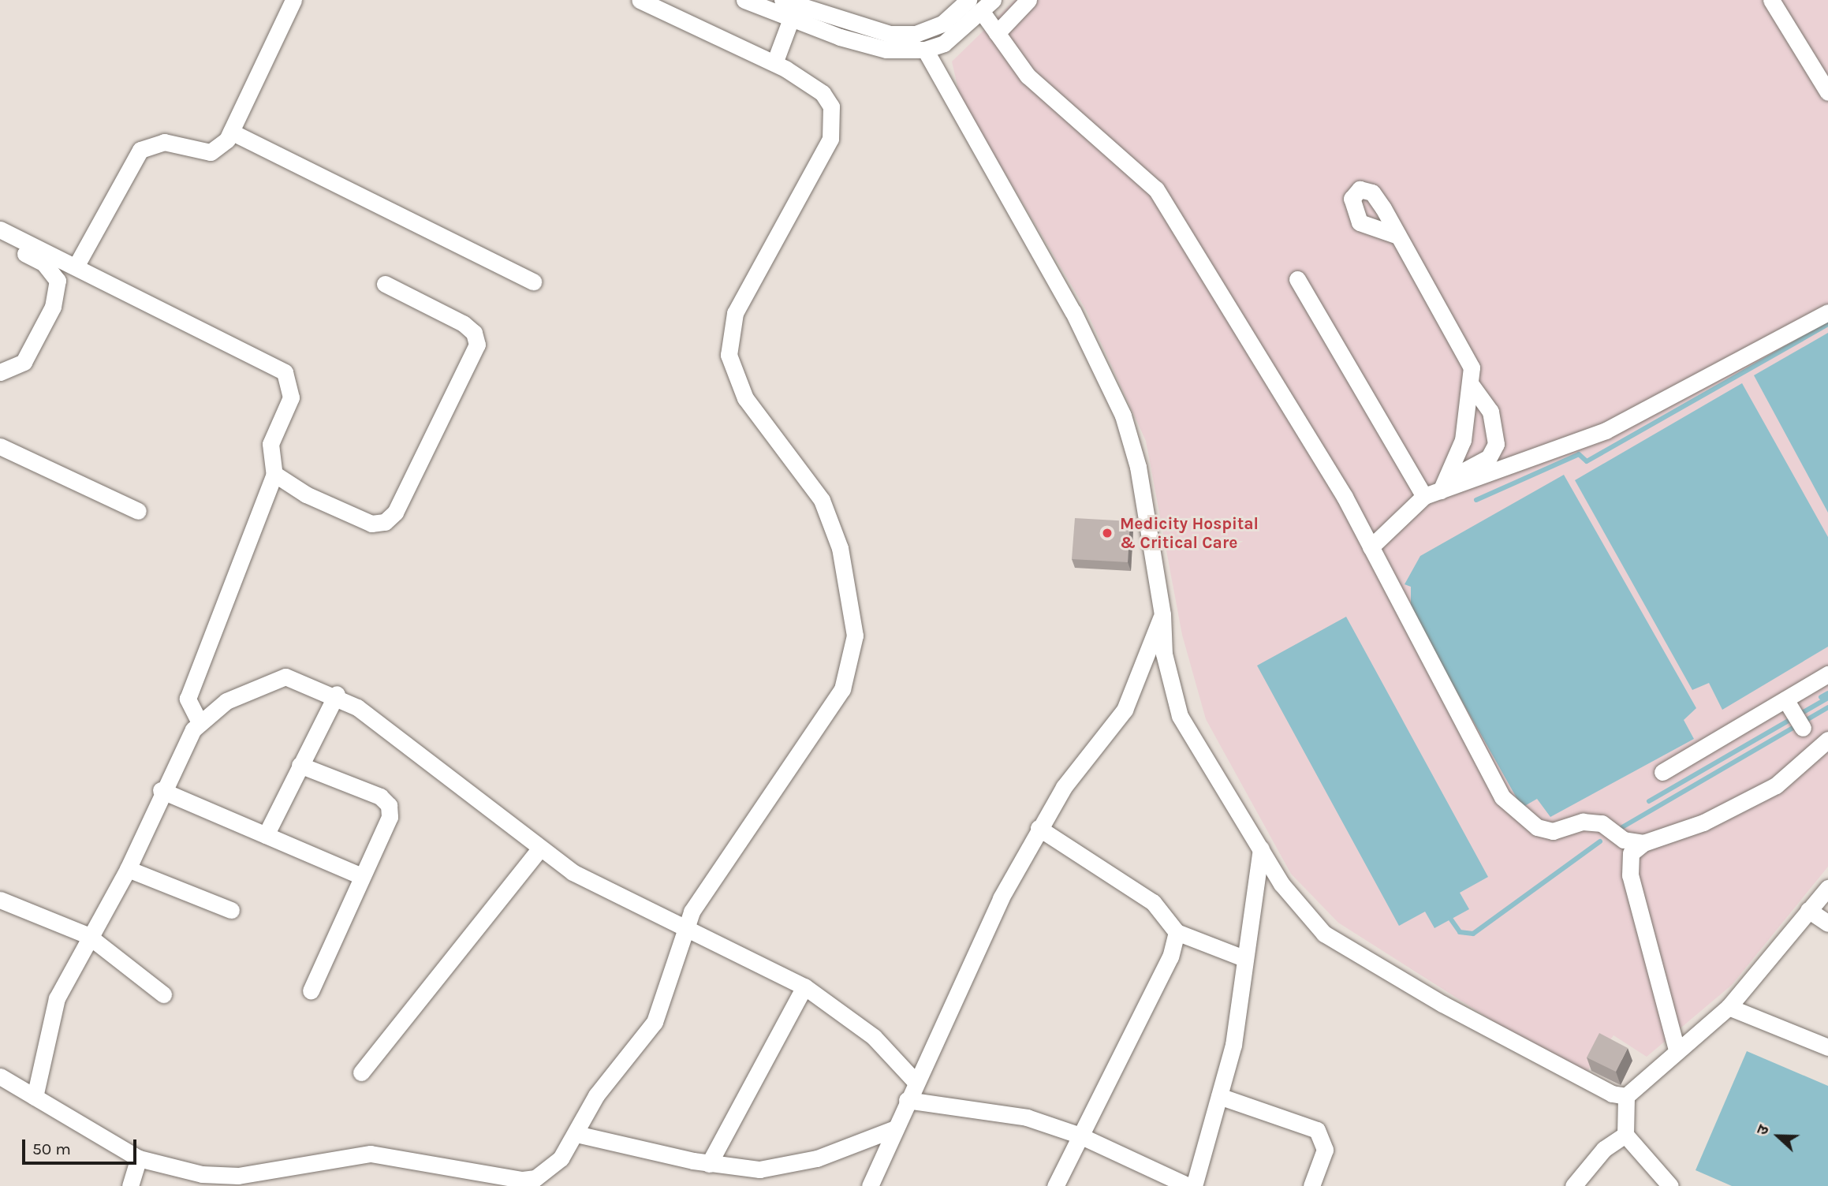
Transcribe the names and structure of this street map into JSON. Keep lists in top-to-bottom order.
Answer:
{
  "places": ["Medicity Hospital & Critical Care"],
  "scale_bar": "50 m",
  "north": "left"
}
